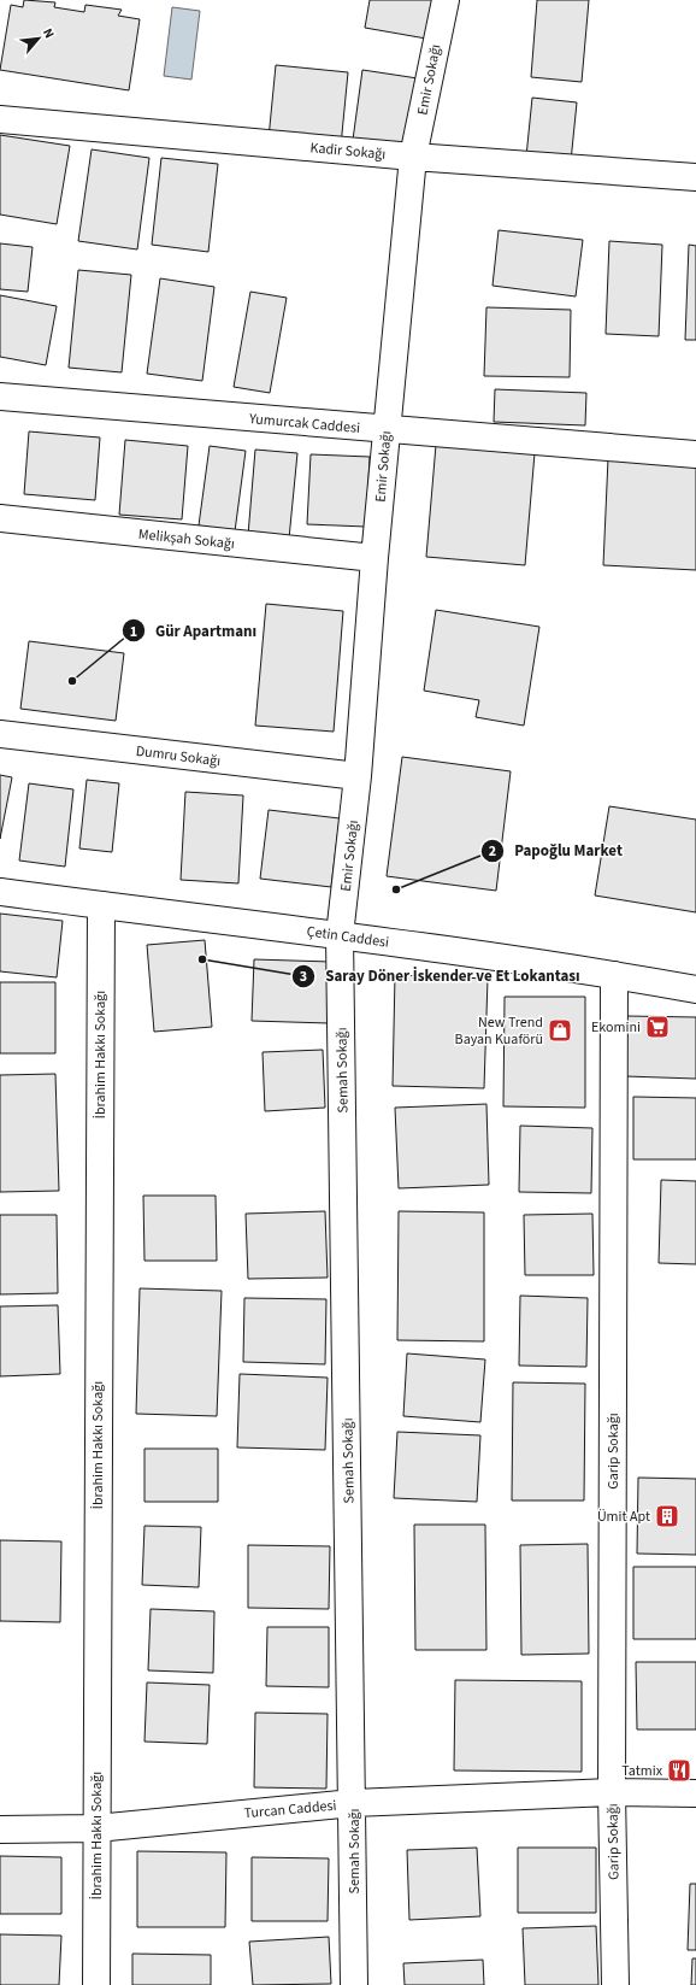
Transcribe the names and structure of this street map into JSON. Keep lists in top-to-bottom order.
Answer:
{
  "streets": {
    "street": [
      "Emir Sokağı",
      "Kadir Sokağı",
      "Yumurcak Caddesi",
      "Melikşah Sokağı",
      "Dumru Sokağı",
      "Çetin Caddesi",
      "İbrahim Hakkı Sokağı",
      "Semah Sokağı",
      "Garip Sokağı",
      "Turcan Caddesi"
    ]
  },
  "crossings": [
    ["Emir Sokağı", "Kadir Sokağı"],
    ["Emir Sokağı", "Yumurcak Caddesi"],
    ["Emir Sokağı", "Melikşah Sokağı"],
    ["Emir Sokağı", "Dumru Sokağı"],
    ["Emir Sokağı", "Çetin Caddesi"],
    ["Emir Sokağı", "Semah Sokağı"],
    ["Çetin Caddesi", "İbrahim Hakkı Sokağı"],
    ["Çetin Caddesi", "Semah Sokağı"],
    ["Çetin Caddesi", "Garip Sokağı"],
    ["İbrahim Hakkı Sokağı", "Turcan Caddesi"],
    ["Semah Sokağı", "Turcan Caddesi"],
    ["Garip Sokağı", "Turcan Caddesi"]
  ],
  "places": {
    "other": ["Gür Apartmanı", "Papoğlu Market", "Saray Döner İskender ve Et Lokantası"],
    "supermarket": ["Ekomini"],
    "shop": ["New Trend Bayan Kuaförü"],
    "building": ["Ümit Apt"],
    "restaurant": ["Tatmix"]
  },
  "north": "top right"
}
